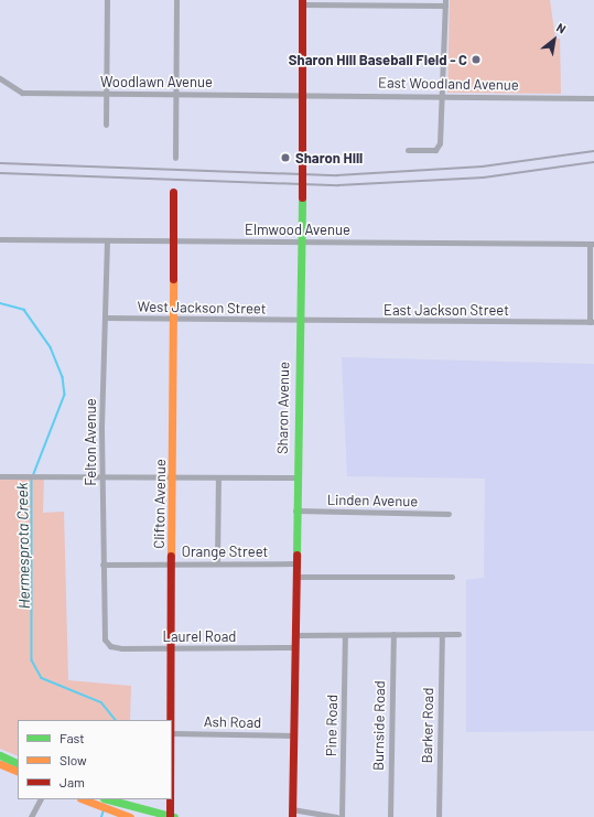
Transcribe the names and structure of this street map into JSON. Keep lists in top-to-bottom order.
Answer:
{
  "streets": {
    "street": [
      "Woodlawn Avenue",
      "East Woodland Avenue",
      "Elmwood Avenue",
      "West Jackson Street",
      "East Jackson Street",
      "Sharon Avenue",
      "Felton Avenue",
      "Linden Avenue",
      "Clifton Avenue",
      "Orange Street",
      "Laurel Road",
      "Ash Road",
      "Pine Road",
      "Burnside Road",
      "Barker Road"
    ]
  },
  "crossings": [
    ["Woodlawn Avenue", "East Woodland Avenue"],
    ["Woodlawn Avenue", "Sharon Avenue"],
    ["East Woodland Avenue", "Sharon Avenue"],
    ["Elmwood Avenue", "Sharon Avenue"],
    ["Elmwood Avenue", "Felton Avenue"],
    ["Elmwood Avenue", "Clifton Avenue"],
    ["West Jackson Street", "East Jackson Street"],
    ["West Jackson Street", "Sharon Avenue"],
    ["West Jackson Street", "Felton Avenue"],
    ["West Jackson Street", "Clifton Avenue"],
    ["East Jackson Street", "Sharon Avenue"],
    ["Sharon Avenue", "Linden Avenue"],
    ["Sharon Avenue", "Orange Street"],
    ["Sharon Avenue", "Laurel Road"],
    ["Sharon Avenue", "Ash Road"],
    ["Felton Avenue", "Orange Street"],
    ["Felton Avenue", "Laurel Road"],
    ["Clifton Avenue", "Orange Street"],
    ["Clifton Avenue", "Laurel Road"],
    ["Clifton Avenue", "Ash Road"]
  ],
  "water": ["Hermesprota Creek"],
  "places": ["Sharon Hill Baseball Field - C", "Sharon Hill"],
  "legend": ["Fast", "Slow", "Jam"],
  "north": "top right"
}
